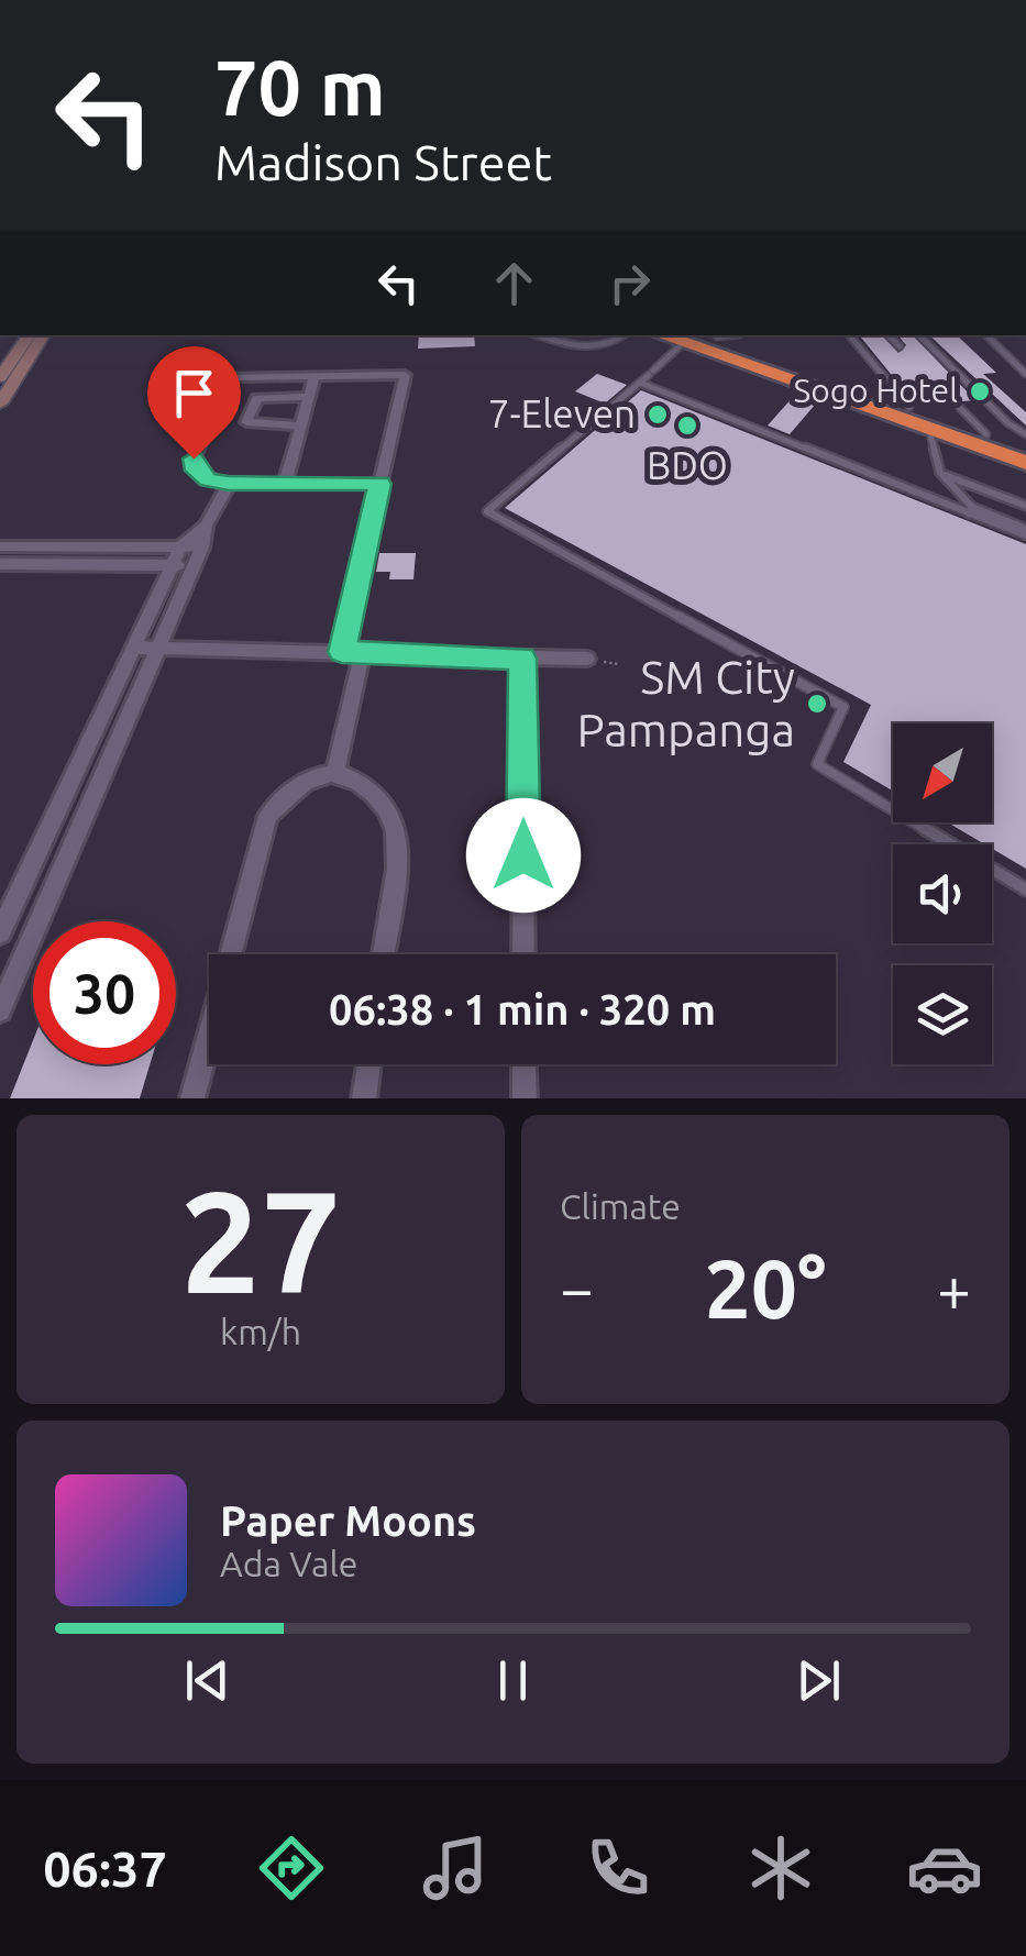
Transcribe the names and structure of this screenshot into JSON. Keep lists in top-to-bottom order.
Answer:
{
  "places": [
    "Sogo Hotel",
    "7-Eleven",
    "BDO",
    "SM City Pampanga"
  ],
  "north": "bottom left",
  "page": {
    "turn": ["70 m", "Madison Street"],
    "limit": "30",
    "trip": "06:38 · 1 min · 320 m",
    "tile": [
      ["27", "km/h"],
      "Climate"
    ],
    "heat": ["−", "20°", "+"],
    "song": ["Paper Moons", "Ada Vale"],
    "tabs": "06:37"
  }
}
